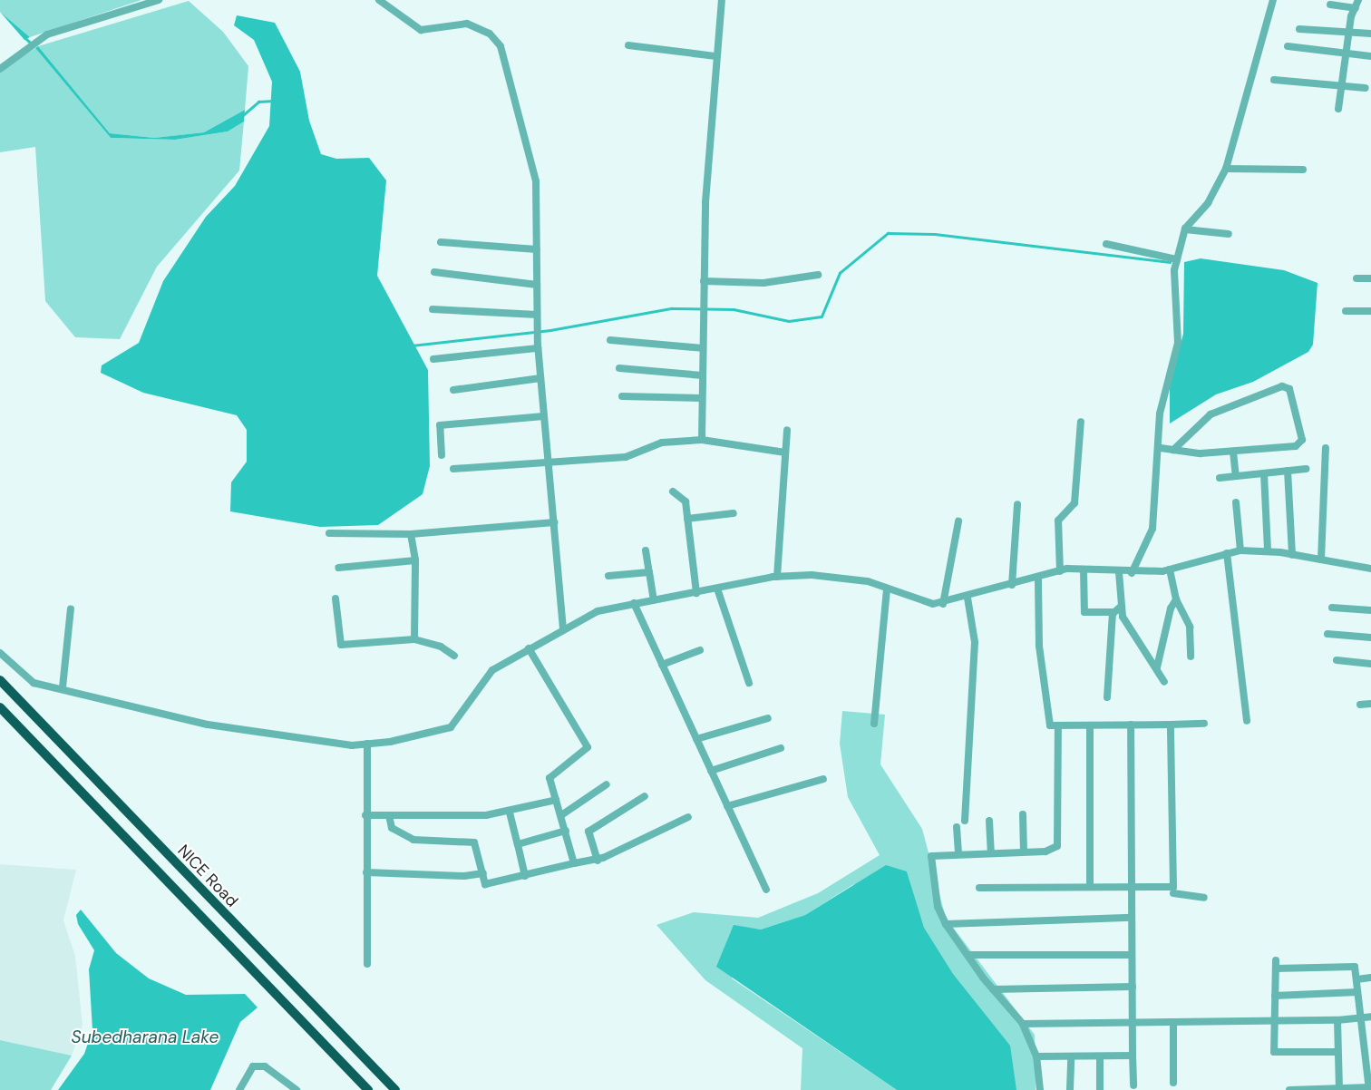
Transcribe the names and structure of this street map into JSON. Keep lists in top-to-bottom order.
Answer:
{
  "streets": {
    "highway": ["NICE Road"]
  },
  "water": ["Subedharana Lake"]
}
